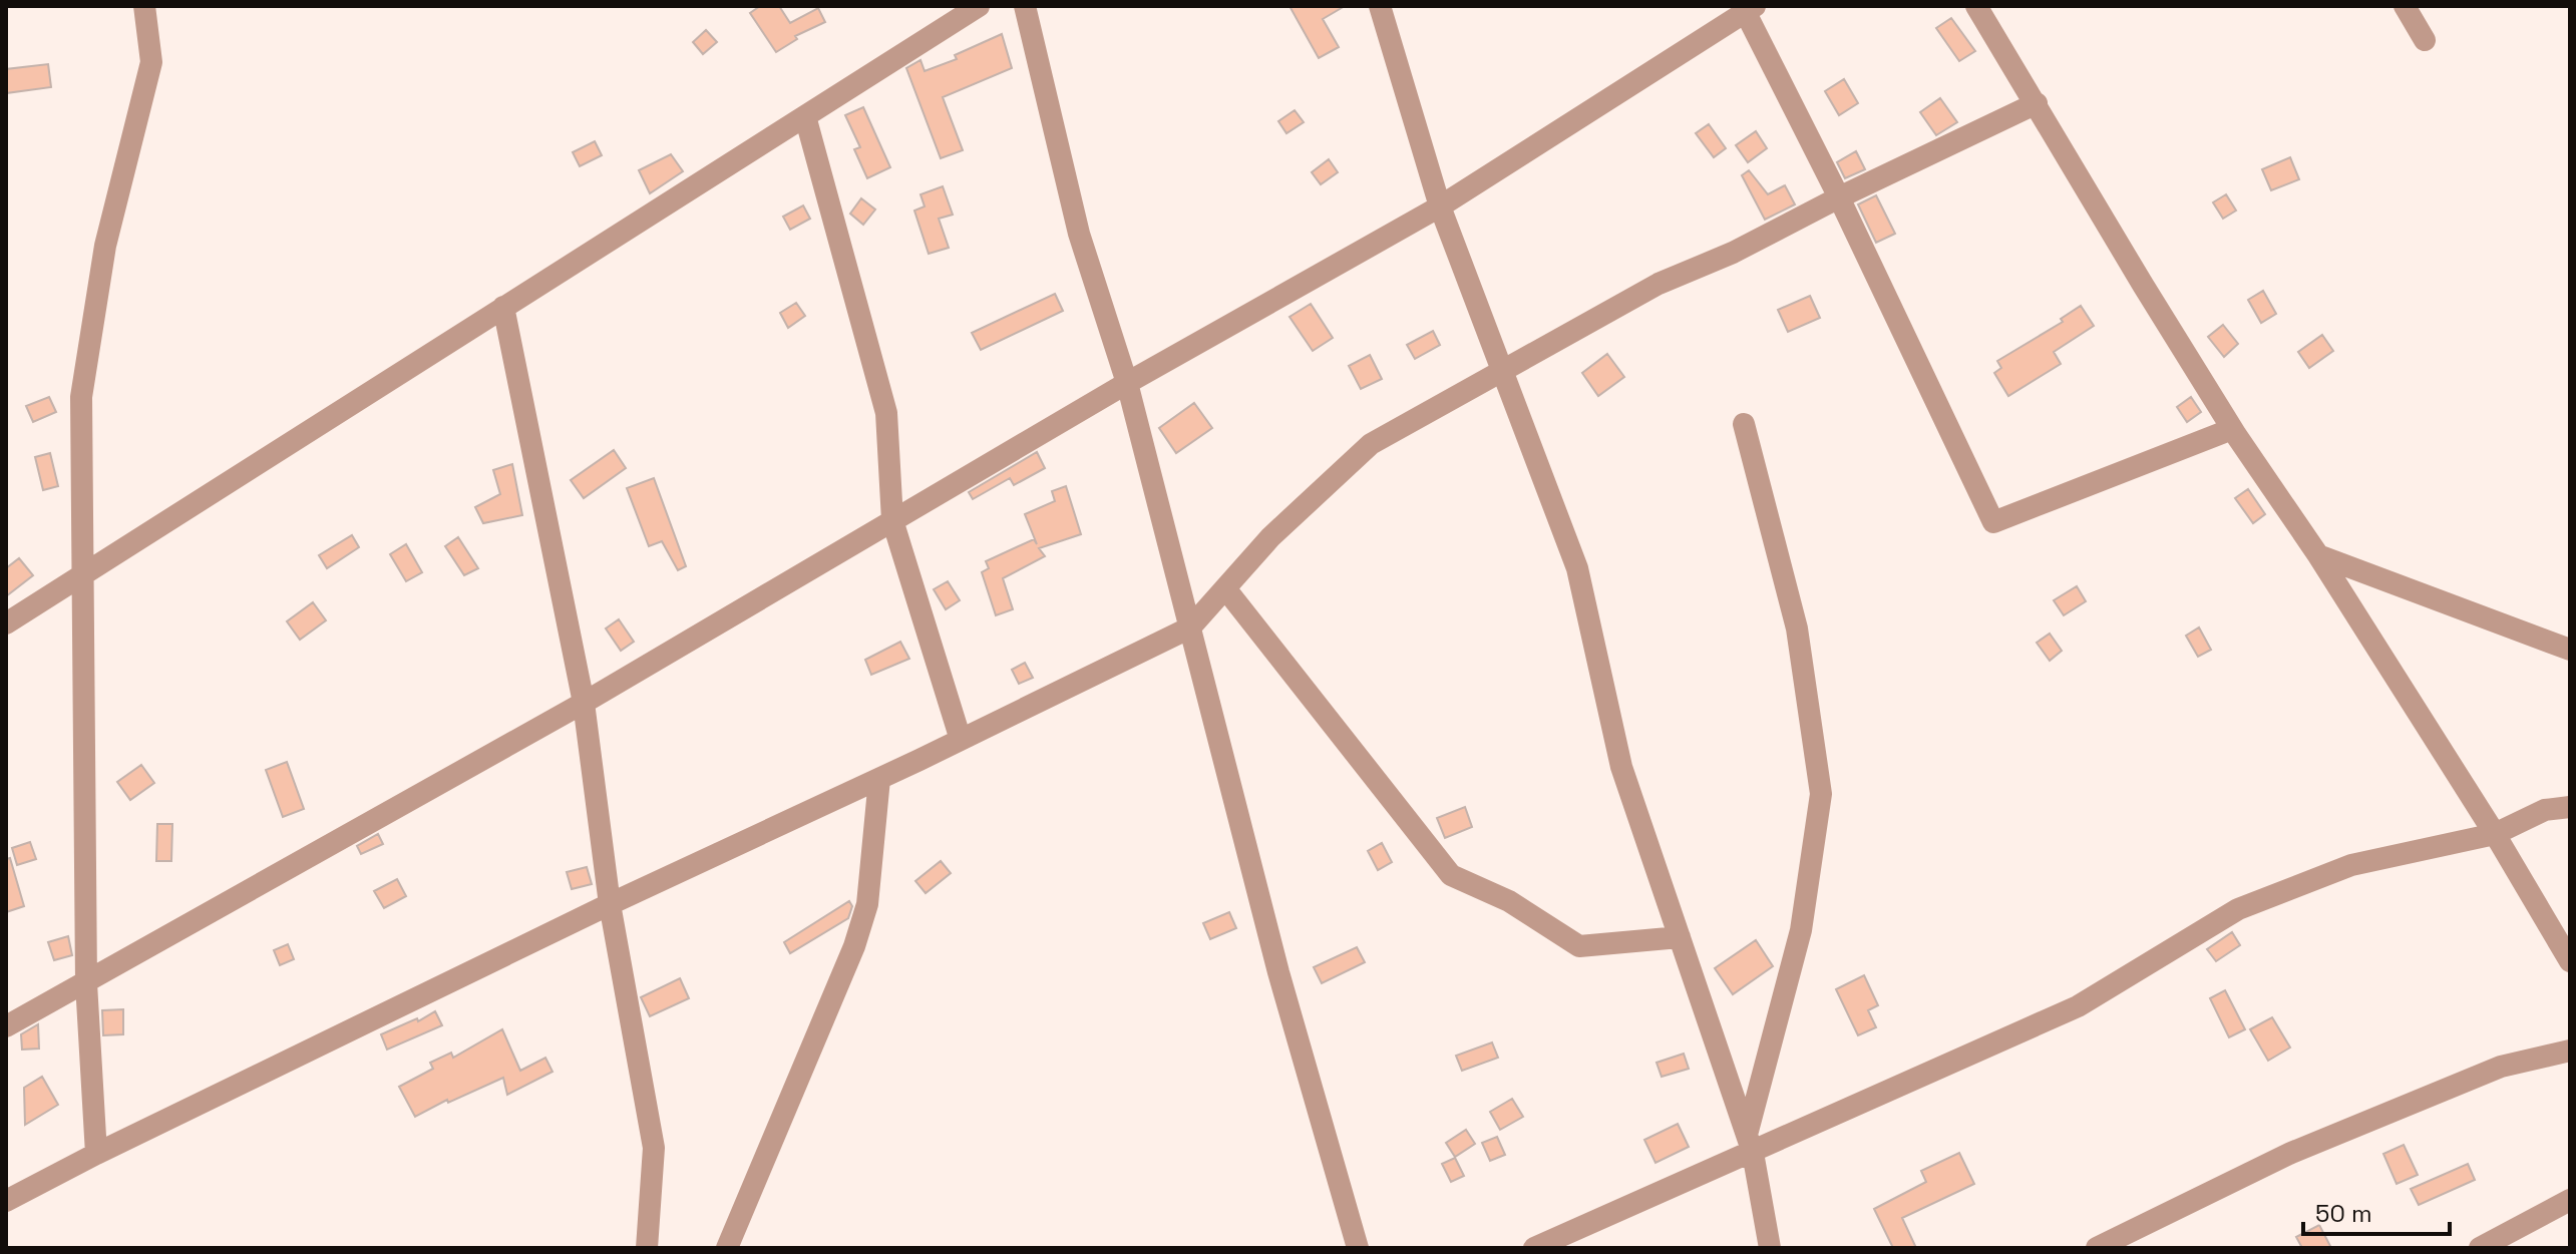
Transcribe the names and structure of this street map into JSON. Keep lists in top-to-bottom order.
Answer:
{
  "scale_bar": "50 m"
}
